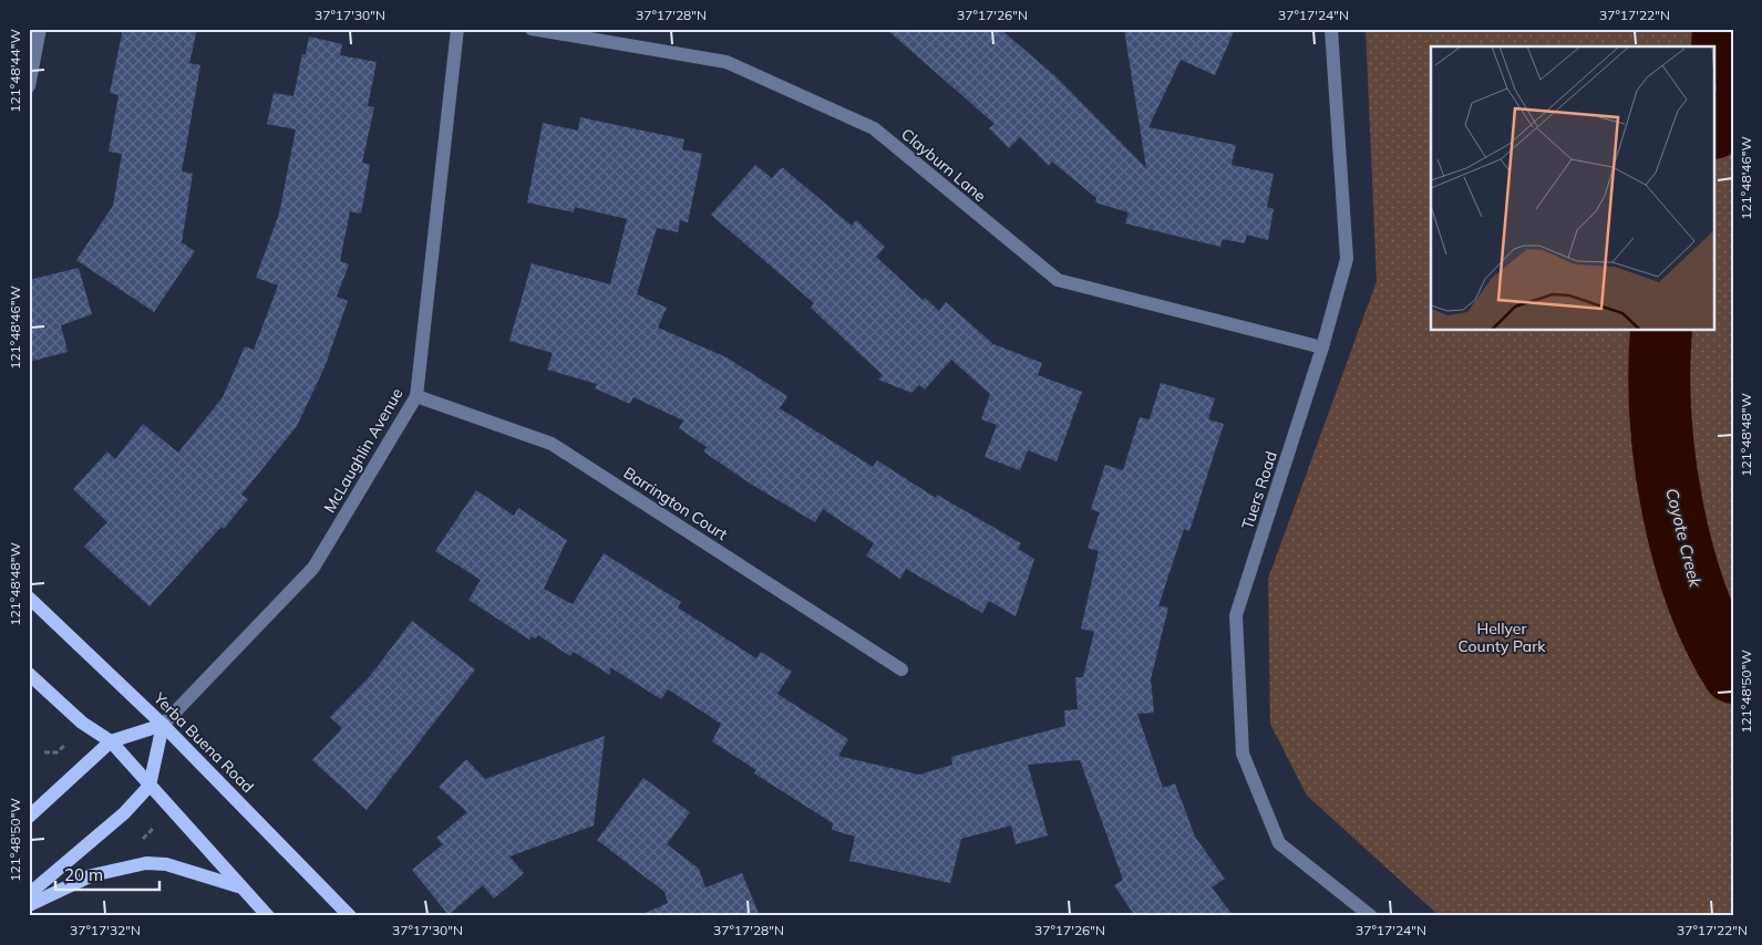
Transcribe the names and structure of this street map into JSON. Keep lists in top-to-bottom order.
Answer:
{
  "streets": {
    "main road": ["McLaughlin Avenue", "Yerba Buena Road"],
    "street": ["Clayburn Lane", "Tuers Road", "Barrington Court"]
  },
  "crossings": [
    ["Clayburn Lane", "Tuers Road"],
    ["McLaughlin Avenue", "Barrington Court"],
    ["McLaughlin Avenue", "Yerba Buena Road"]
  ],
  "water": ["Coyote Creek"],
  "parks": ["Hellyer County Park"],
  "scale_bar": "20 m",
  "coordinates": [
    "37°17'30\"N",
    "37°17'28\"N",
    "37°17'26\"N",
    "37°17'24\"N",
    "37°17'22\"N",
    "121°48'44\"W",
    "121°48'46\"W",
    "121°48'48\"W",
    "121°48'50\"W",
    "37°17'32\"N"
  ]
}
